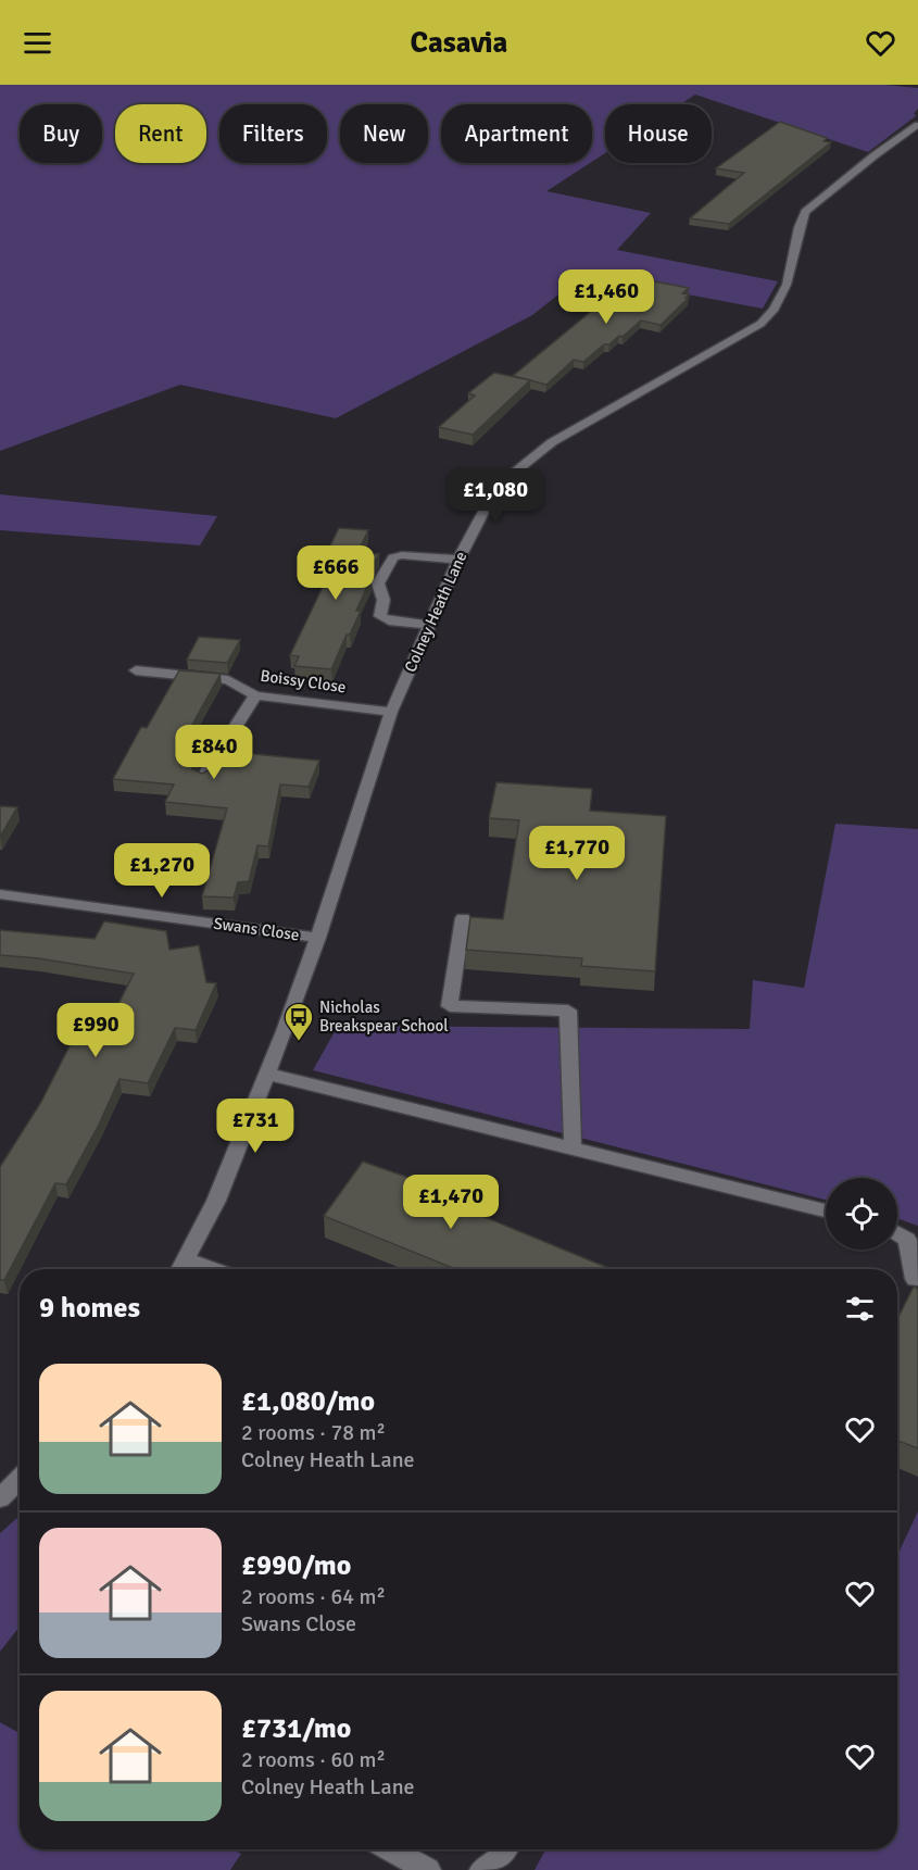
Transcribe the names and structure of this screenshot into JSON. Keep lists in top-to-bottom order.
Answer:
{
  "streets": {
    "street": ["Colney Heath Lane", "Boissy Close", "Swans Close"]
  },
  "crossings": [
    ["Colney Heath Lane", "Boissy Close"],
    ["Colney Heath Lane", "Swans Close"]
  ],
  "places": {
    "bus stop": ["Nicholas Breakspear School"]
  },
  "page": {
    "header": "Casavia",
    "chip": [
      "Buy",
      "Rent",
      "Filters",
      "New",
      "Apartment",
      "House"
    ],
    "price": [
      "£1,460",
      "£1,080",
      "£666",
      "£840",
      "£1,770",
      "£1,270",
      "£990",
      "£731",
      "£1,470"
    ],
    "heading": "9 homes",
    "list": [
      {
        "name": "£1,080/mo",
        "note": "2 rooms · 78 m² · Colney Heath Lane"
      },
      {
        "name": "£990/mo",
        "note": "2 rooms · 64 m² · Swans Close"
      },
      {
        "name": "£731/mo",
        "note": "2 rooms · 60 m² · Colney Heath Lane"
      }
    ]
  }
}
